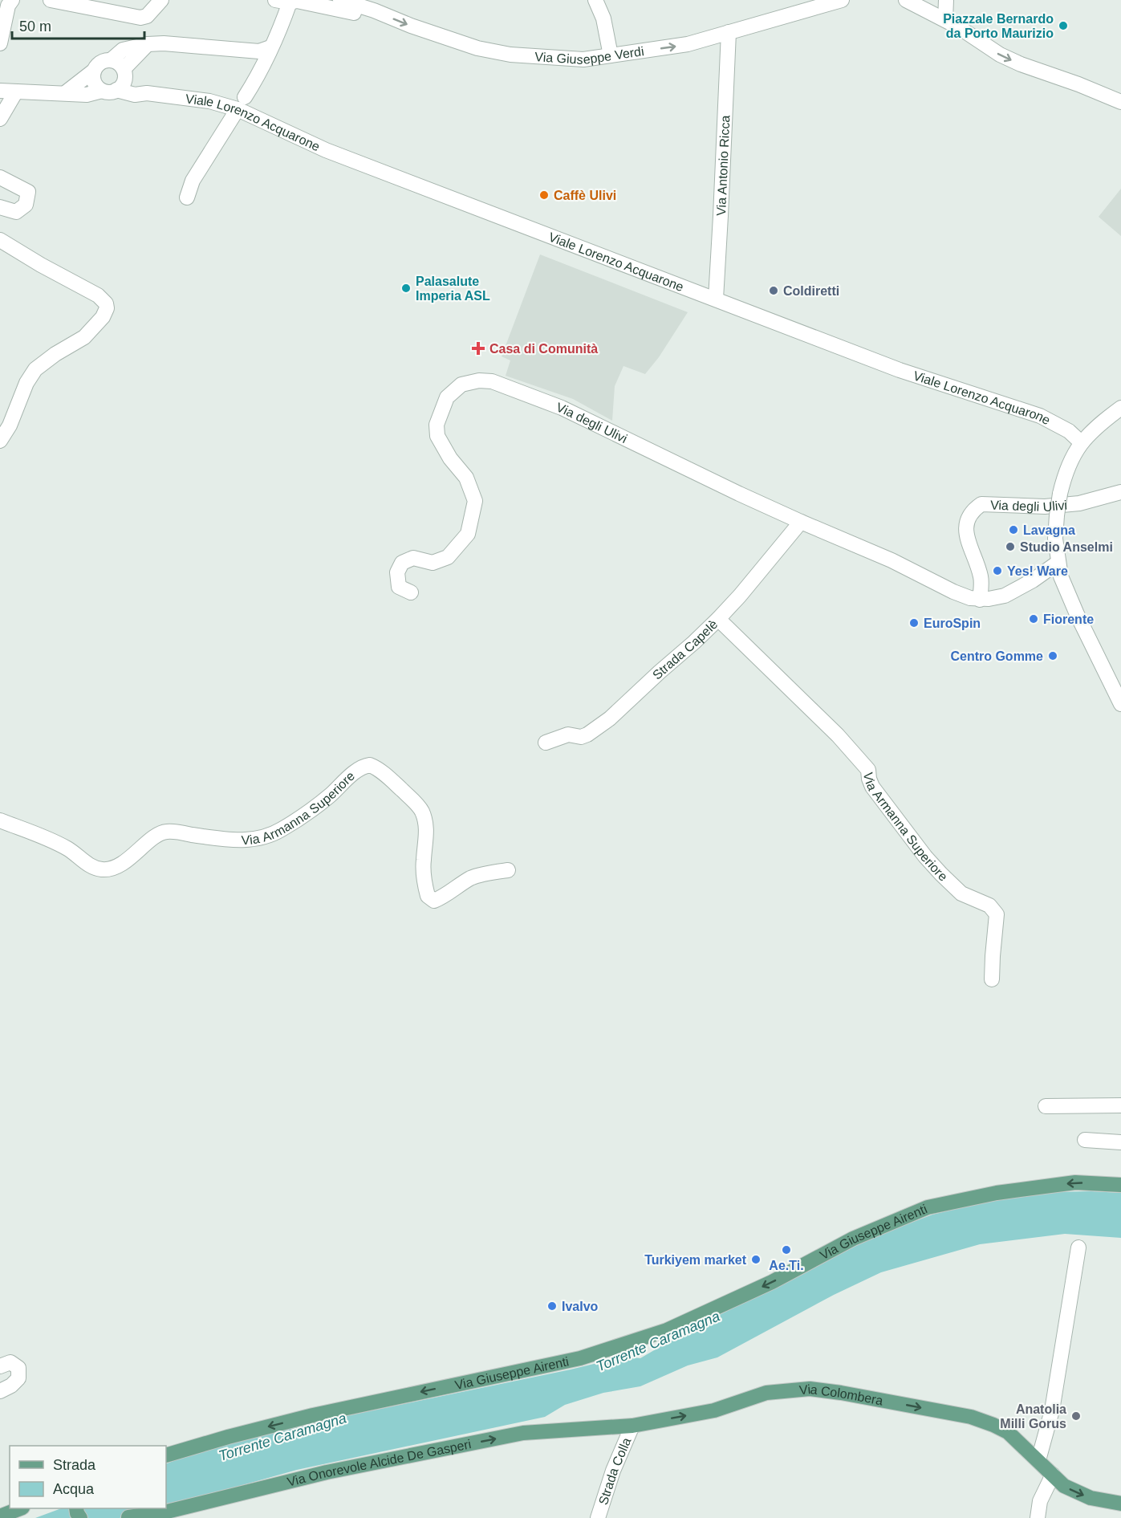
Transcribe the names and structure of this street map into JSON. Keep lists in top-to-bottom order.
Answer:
{
  "streets": {
    "main road": ["Via Giuseppe Airenti", "Via Colombera", "Via Onorevole Alcide De Gasperi"],
    "street": [
      "Via Giuseppe Verdi",
      "Viale Lorenzo Acquarone",
      "Via Antonio Ricca",
      "Via degli Ulivi",
      "Strada Capelè",
      "Via Armanna Superiore",
      "Strada Colla"
    ]
  },
  "crossings": [
    ["Via Giuseppe Verdi", "Via Antonio Ricca"],
    ["Viale Lorenzo Acquarone", "Via Antonio Ricca"],
    ["Via degli Ulivi", "Strada Capelè"],
    ["Strada Capelè", "Via Armanna Superiore"],
    ["Via Colombera", "Via Onorevole Alcide De Gasperi"],
    ["Via Colombera", "Strada Colla"],
    ["Via Onorevole Alcide De Gasperi", "Strada Colla"]
  ],
  "one_way": [
    "Via Giuseppe Verdi",
    "Via Giuseppe Airenti",
    "Via Colombera",
    "Via Onorevole Alcide De Gasperi"
  ],
  "water": ["Torrente Caramagna"],
  "places": {
    "other": [
      "Piazzale Bernardo da Porto Maurizio",
      "Caffè Ulivi",
      "Palasalute Imperia ASL",
      "Coldiretti",
      "Lavagna",
      "Studio Anselmi",
      "Yes! Ware",
      "Fiorente",
      "EuroSpin",
      "Centro Gomme",
      "Ae.Ti.",
      "Turkiyem market",
      "IvaIvo",
      "Anatolia Milli Gorus"
    ],
    "health": ["Casa di Comunità"]
  },
  "legend": ["Strada", "Acqua"],
  "scale_bar": "50 m"
}
